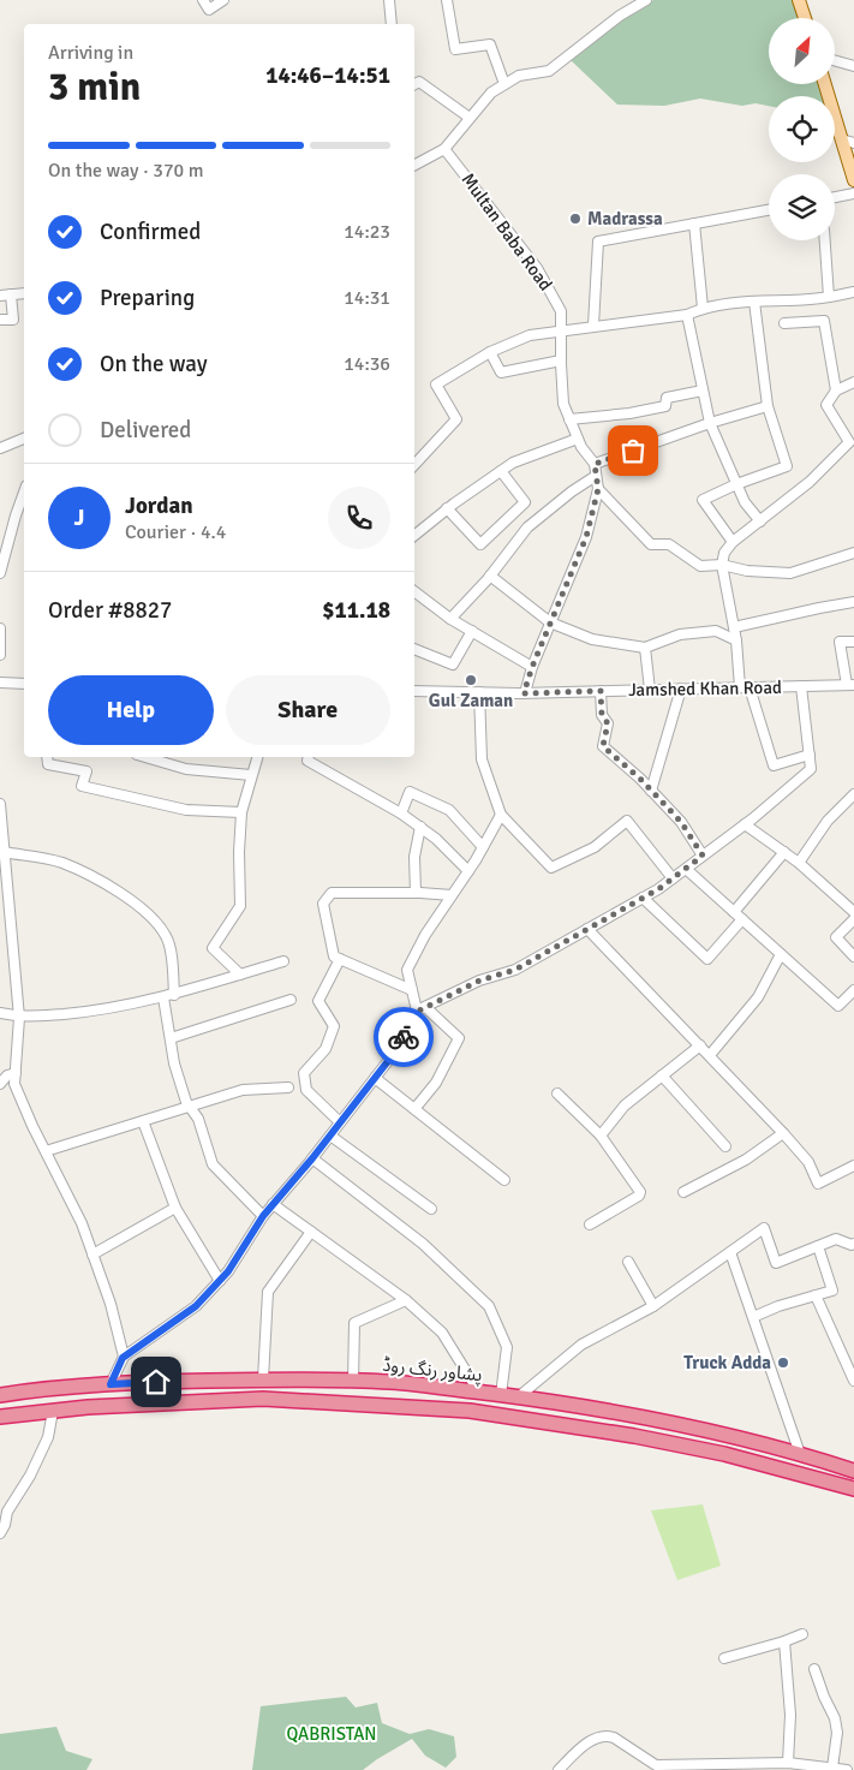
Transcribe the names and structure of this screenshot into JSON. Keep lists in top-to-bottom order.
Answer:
{
  "streets": {
    "highway": ["پشاور رنگ روڈ"],
    "street": ["Multan Baba Road", "Jamshed Khan Road"]
  },
  "crossings": [
    ["Multan Baba Road", "Jamshed Khan Road"]
  ],
  "parks": ["QABRISTAN"],
  "places": ["Madrassa", "Gul Zaman", "Truck Adda"],
  "north": "top right",
  "page": {
    "heading": ["3 min", "Arriving in", "14:46–14:51"],
    "panel": [
      "Jordan",
      "Courier · 4.4",
      "Order #8827",
      "$11.18"
    ],
    "bar": "On the way · 370 m",
    "list": [
      ["Confirmed", "14:23"],
      ["Preparing", "14:31"],
      ["On the way", "14:36"],
      "Delivered"
    ],
    "round": "J",
    "buttons": ["Help", "Share"]
  }
}
